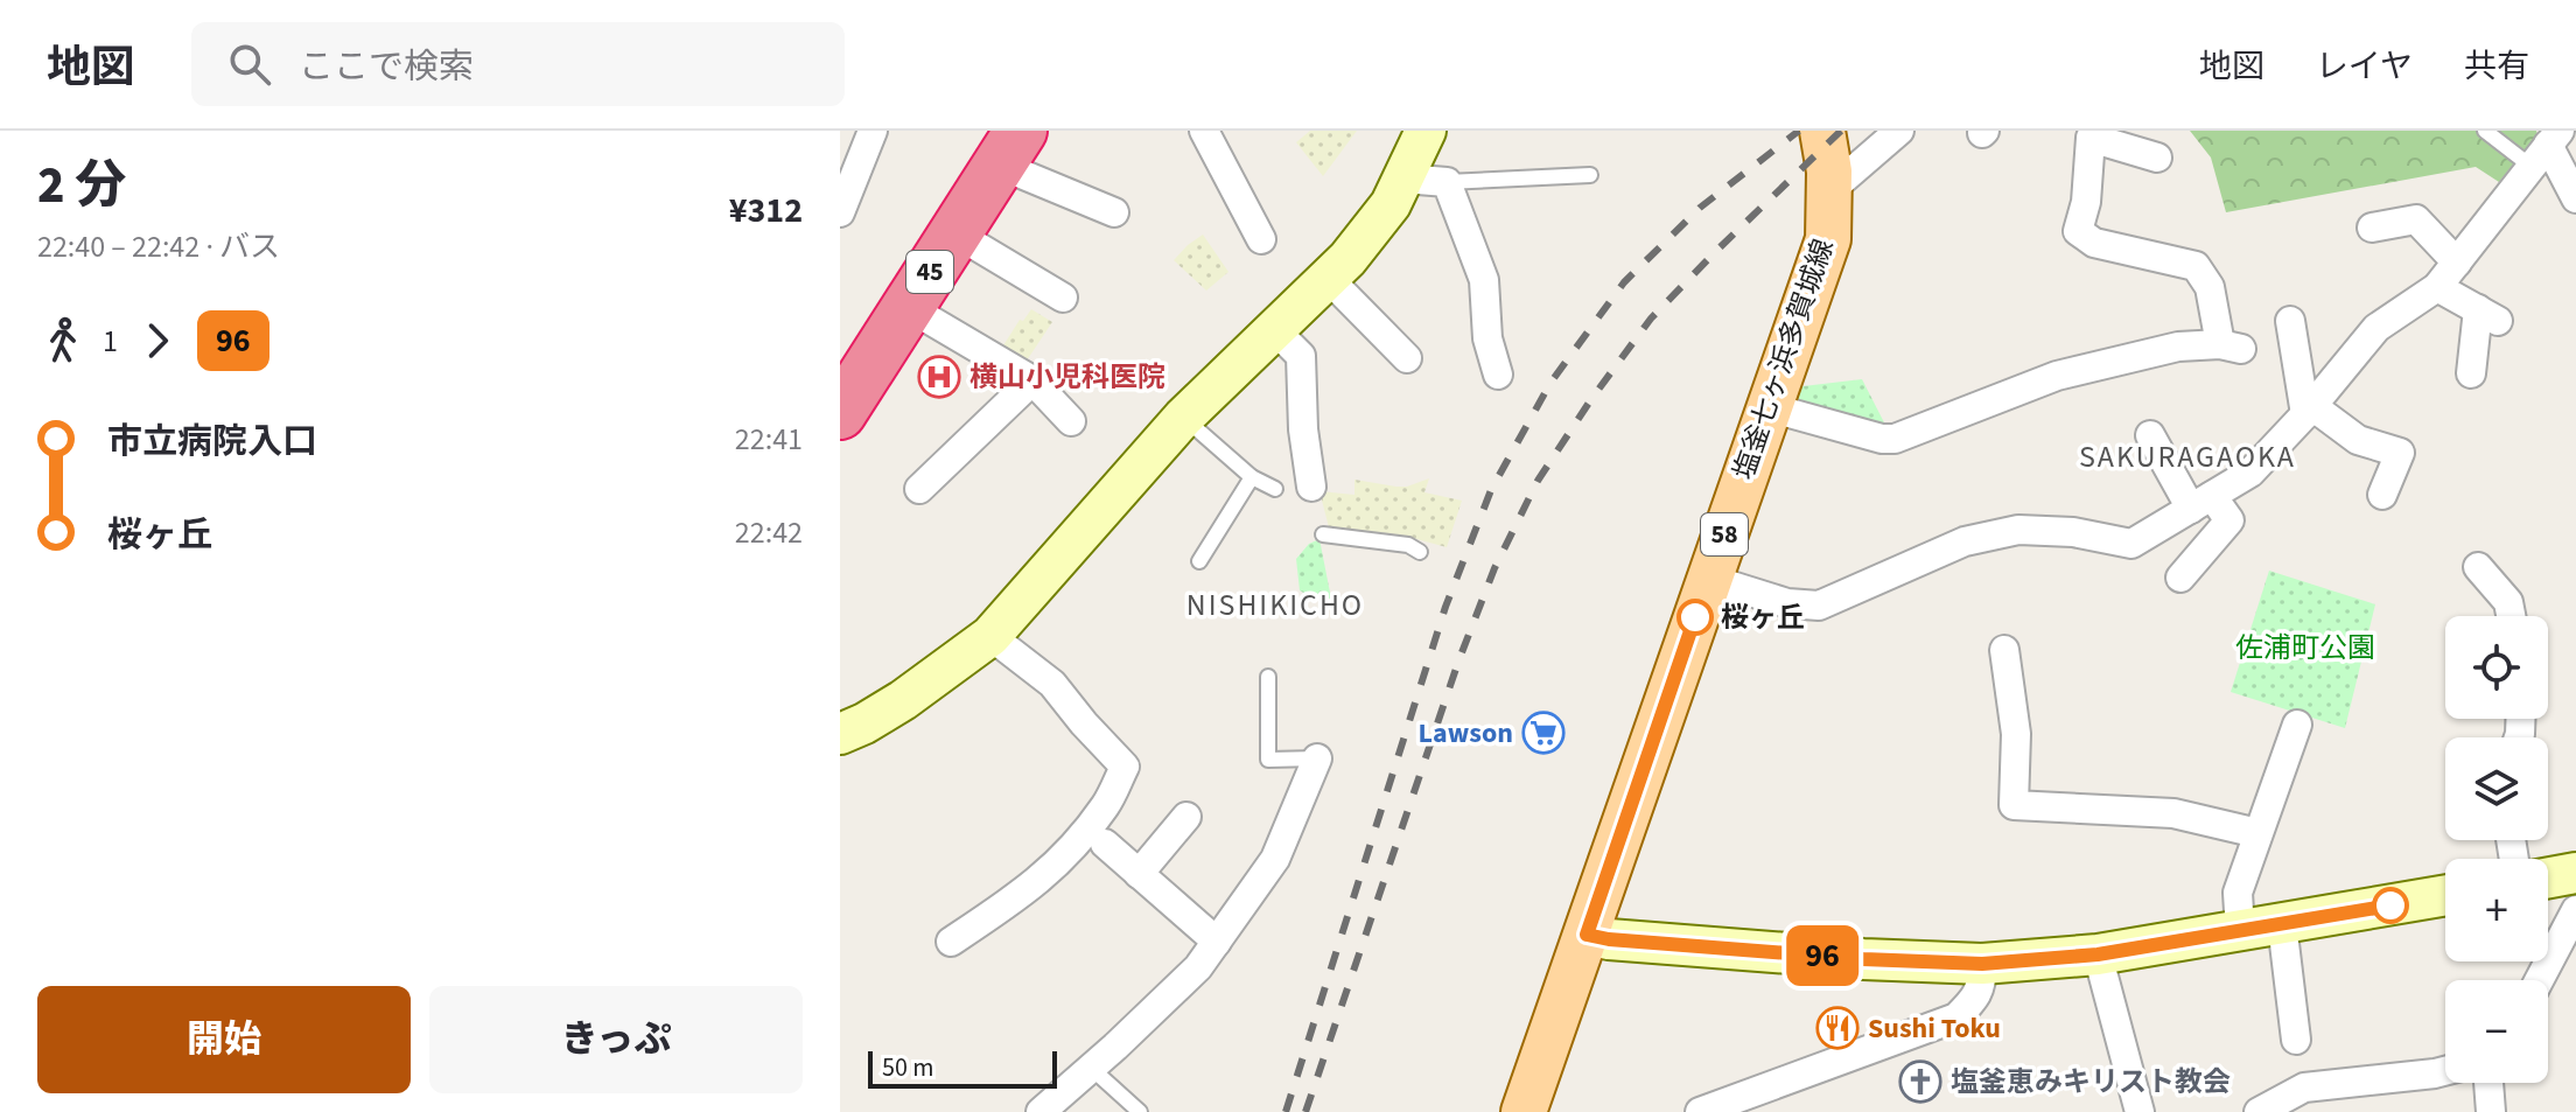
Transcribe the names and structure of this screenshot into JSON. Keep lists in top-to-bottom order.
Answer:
{
  "streets": {
    "highway": ["45"],
    "main road": ["塩釜七ヶ浜多賀城線", "58"]
  },
  "districts": ["SAKURAGAOKA", "NISHIKICHO"],
  "parks": ["佐浦町公園"],
  "places": {
    "hospital": ["横山小児科医院"],
    "other": ["桜ヶ丘"],
    "supermarket": ["Lawson"],
    "restaurant": ["Sushi Toku"],
    "church": ["塩釜恵みキリスト教会"]
  },
  "lines": ["bus line 96"],
  "scale_bar": "50 m",
  "page": {
    "header": "地図",
    "search": "ここで検索",
    "nav": ["地図", "レイヤ", "共有"],
    "heading": ["2 分", "22:40 – 22:42 · バス", "¥312"],
    "on_map": "96",
    "legs": ["1", "96"],
    "list": [
      {
        "name": "市立病院入口",
        "value": "22:41"
      },
      {
        "name": "桜ヶ丘",
        "value": "22:42"
      }
    ],
    "map_buttons": ["+", "−"],
    "buttons": ["開始", "きっぷ"],
    "scale": "50 m"
  }
}
